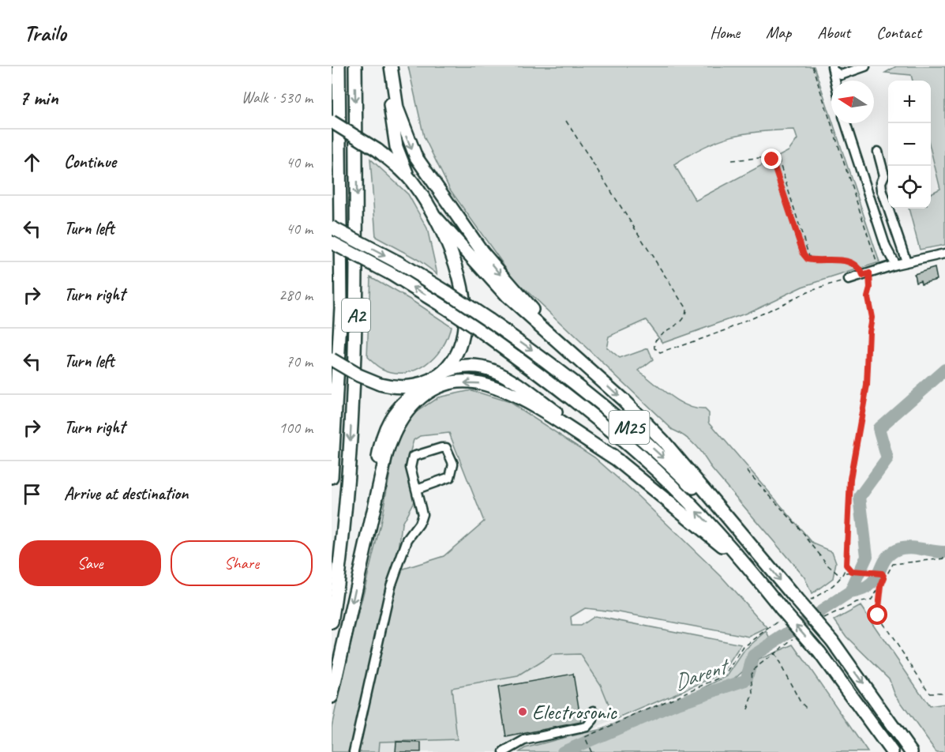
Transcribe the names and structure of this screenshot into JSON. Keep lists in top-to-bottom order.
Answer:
{
  "streets": {
    "highway": ["A2", "M25"]
  },
  "water": ["Darent"],
  "places": ["Electrosonic"],
  "north": "left",
  "page": {
    "header": "Trailo",
    "nav": [
      "Home",
      "Map",
      "About",
      "Contact"
    ],
    "heading": ["7 min", "Walk · 530 m"],
    "map_buttons": ["+", "−"],
    "list": [
      ["Continue", "40 m"],
      ["Turn left", "40 m"],
      ["Turn right", "280 m"],
      ["Turn left", "70 m"],
      ["Turn right", "100 m"],
      "Arrive at destination"
    ],
    "buttons": ["Save", "Share"]
  }
}
